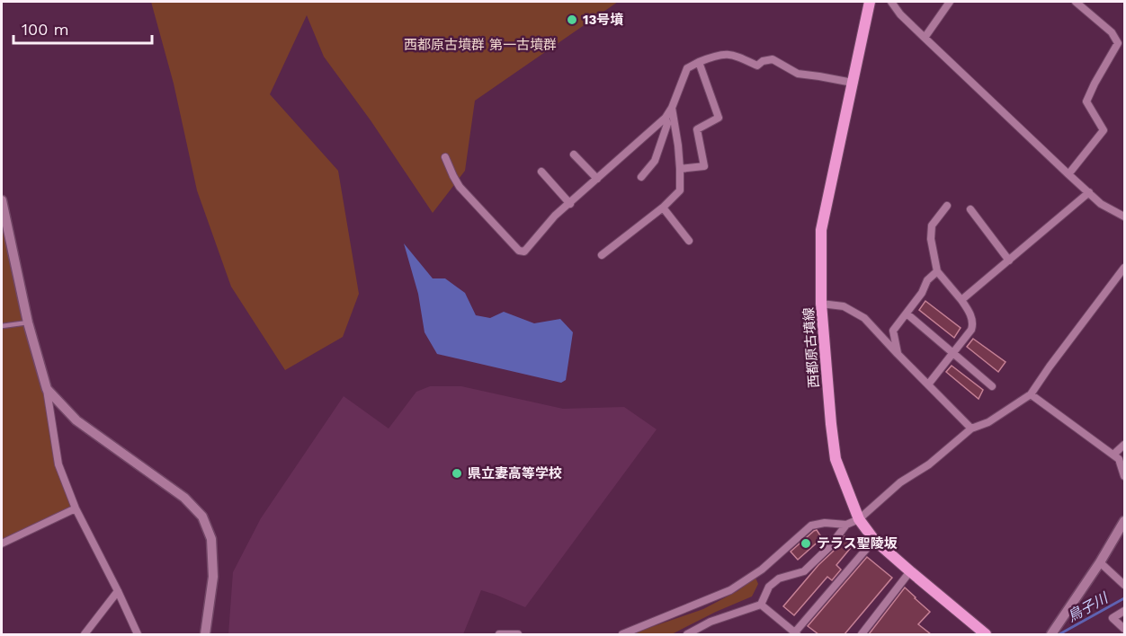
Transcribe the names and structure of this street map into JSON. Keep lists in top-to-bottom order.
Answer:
{
  "streets": {
    "main road": ["西都原古墳線"]
  },
  "water": ["鳥子川"],
  "parks": ["西都原古墳群 第一古墳群"],
  "places": ["13号墳", "県立妻高等学校", "テラス聖陵坂"],
  "scale_bar": "100 m"
}
